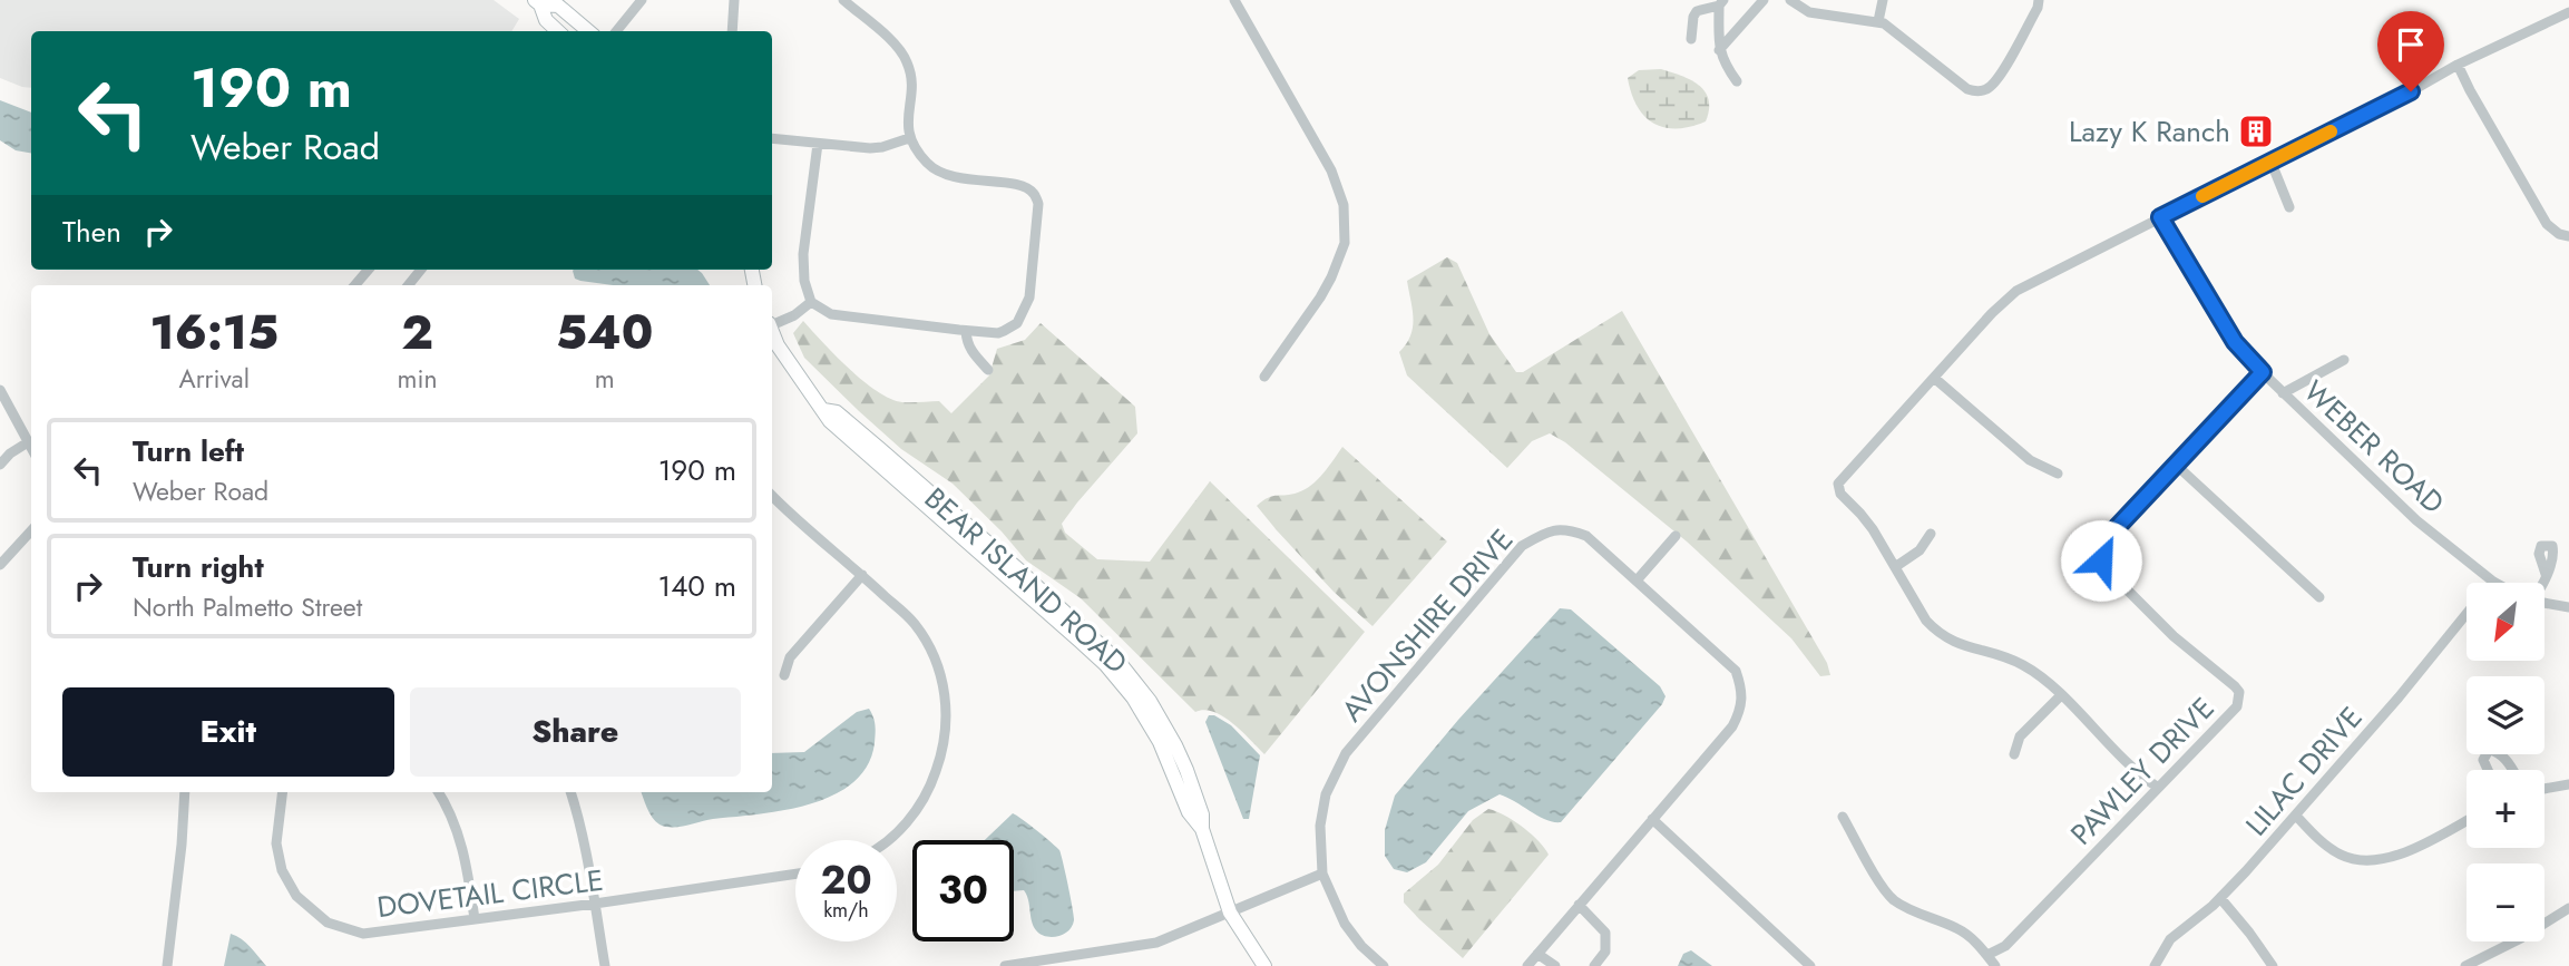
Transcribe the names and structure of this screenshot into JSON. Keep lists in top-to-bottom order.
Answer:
{
  "streets": {
    "street": [
      "WEBER ROAD",
      "BEAR ISLAND ROAD",
      "AVONSHIRE DRIVE",
      "PAWLEY DRIVE",
      "LILAC DRIVE",
      "DOVETAIL CIRCLE"
    ]
  },
  "crossings": [
    ["WEBER ROAD", "PAWLEY DRIVE"]
  ],
  "places": {
    "building": ["Lazy K Ranch"]
  },
  "north": "bottom left",
  "page": {
    "turn": ["190 m", "Weber Road"],
    "then": "Then",
    "eta": [
      "16:15",
      "Arrival",
      "2",
      "min",
      "540",
      "m"
    ],
    "list": [
      {
        "name": "Turn left",
        "note": "Weber Road",
        "value": "190 m"
      },
      {
        "name": "Turn right",
        "note": "North Palmetto Street",
        "value": "140 m"
      }
    ],
    "map_buttons": ["+", "−"],
    "buttons": ["Exit", "Share"],
    "speed": "20 km/h",
    "limit": "30"
  }
}
